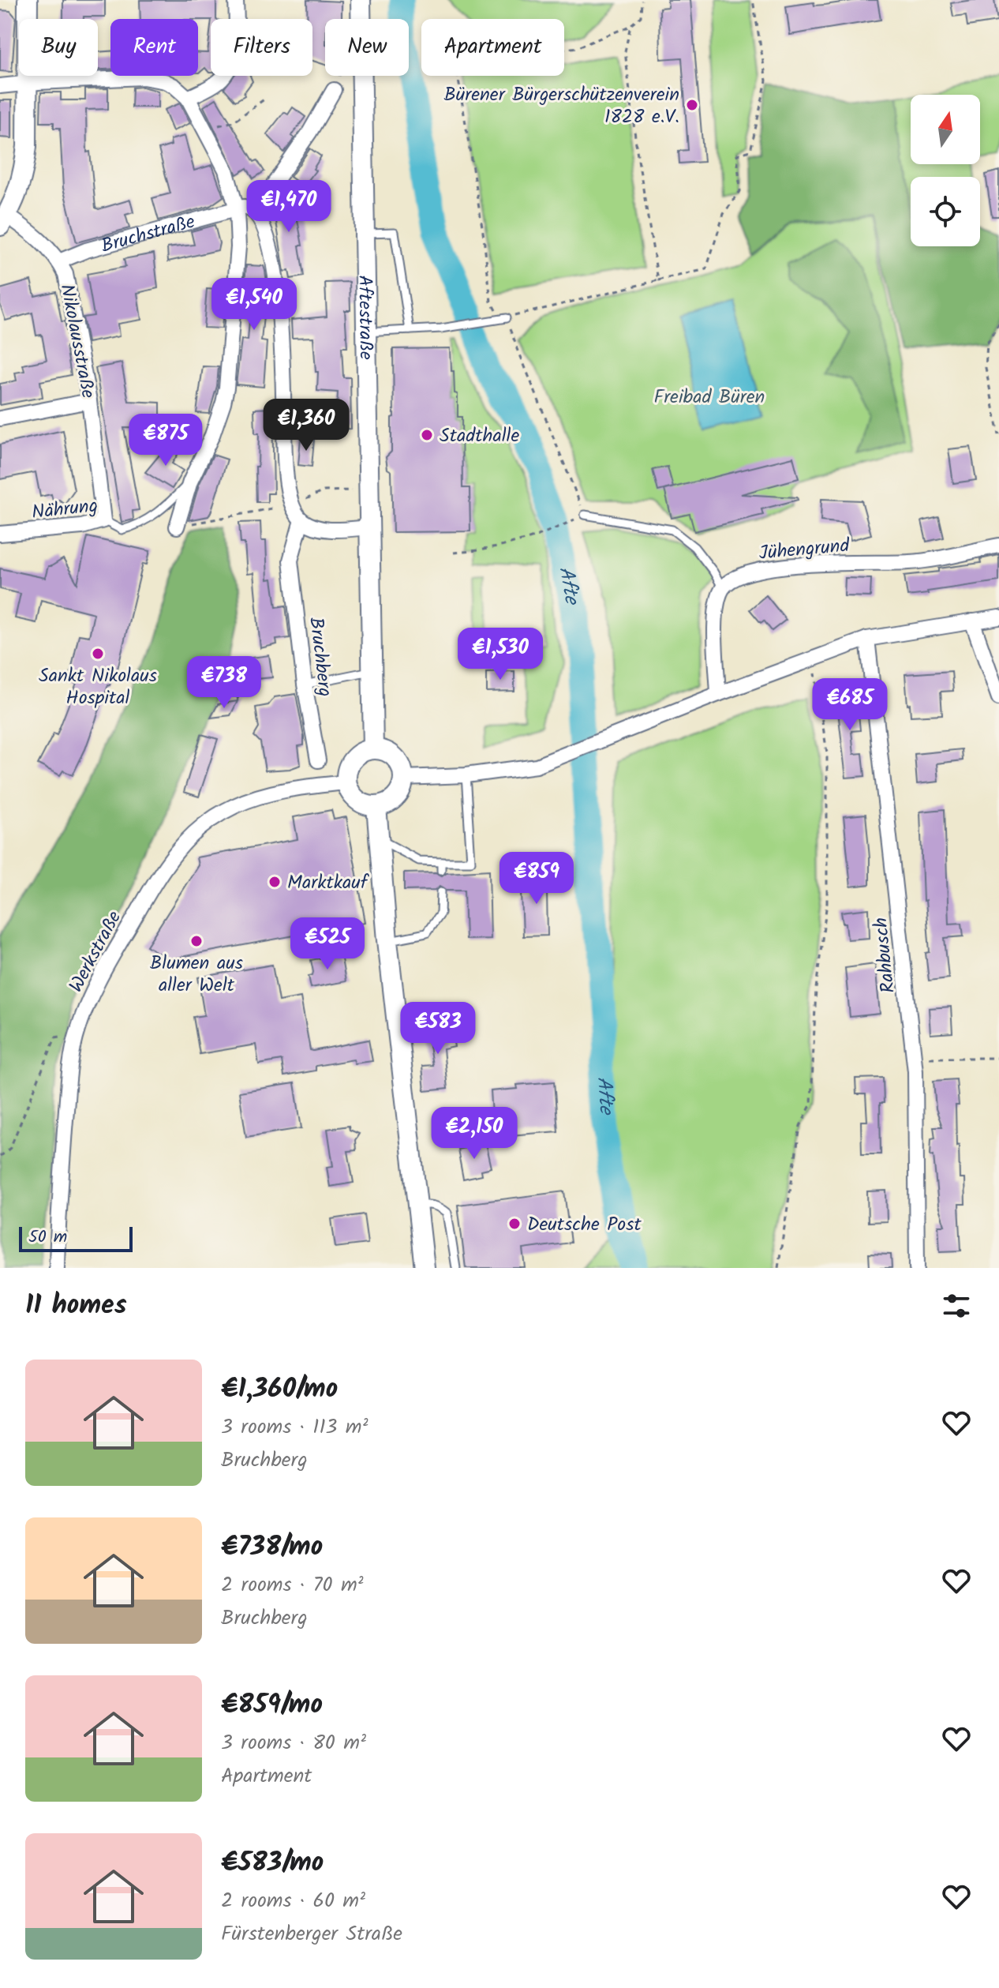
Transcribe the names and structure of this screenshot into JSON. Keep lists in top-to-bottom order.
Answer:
{
  "streets": {
    "main road": ["Aftestraße", "Nikolausstraße"],
    "street": [
      "Bruchstraße",
      "Nährung",
      "Jühengrund",
      "Bruchberg",
      "Werkstraße",
      "Rahbusch"
    ]
  },
  "crossings": [
    ["Bruchstraße", "Nikolausstraße"],
    ["Bruchstraße", "Nährung"],
    ["Aftestraße", "Werkstraße"],
    ["Nikolausstraße", "Nährung"]
  ],
  "water": ["Afte"],
  "parks": ["Freibad Büren"],
  "places": [
    "Bürener Bürgerschützenverein 1828 e.V.",
    "Stadthalle",
    "Sankt Nikolaus Hospital",
    "Marktkauf",
    "Blumen aus aller Welt",
    "Deutsche Post"
  ],
  "scale_bar": "50 m",
  "north": "top",
  "page": {
    "chip": [
      "Buy",
      "Rent",
      "Filters",
      "New",
      "Apartment"
    ],
    "price": [
      "€1,470",
      "€1,540",
      "€1,360",
      "€875",
      "€1,530",
      "€738",
      "€685",
      "€859",
      "€525",
      "€583",
      "€2,150"
    ],
    "scale": "50 m",
    "heading": "11 homes",
    "list": [
      {
        "name": "€1,360/mo",
        "note": "3 rooms · 113 m² · Bruchberg"
      },
      {
        "name": "€738/mo",
        "note": "2 rooms · 70 m² · Bruchberg"
      },
      {
        "name": "€859/mo",
        "note": "3 rooms · 80 m² · Apartment"
      },
      {
        "name": "€583/mo",
        "note": "2 rooms · 60 m² · Fürstenberger Straße"
      }
    ]
  }
}
